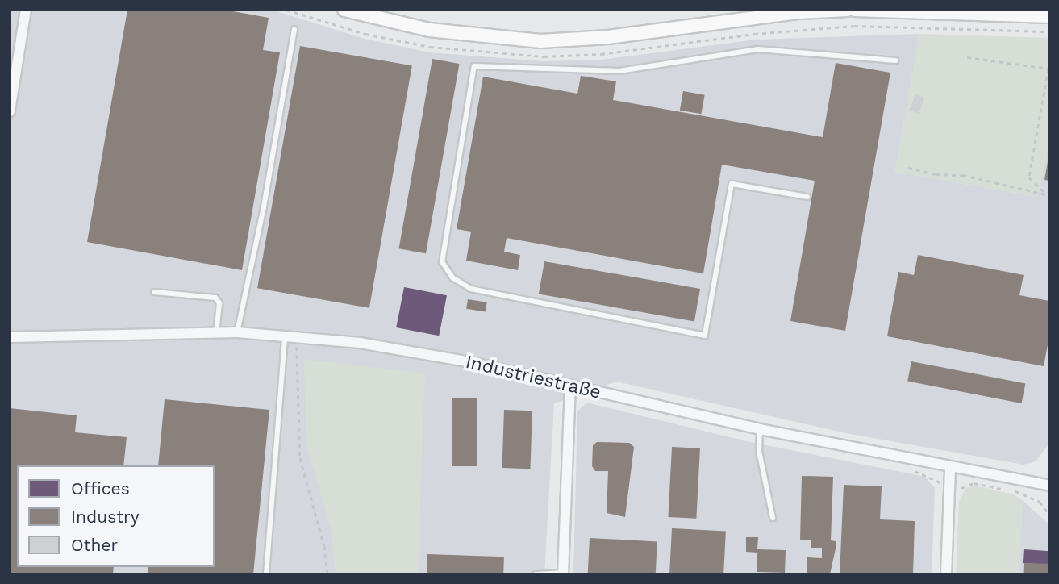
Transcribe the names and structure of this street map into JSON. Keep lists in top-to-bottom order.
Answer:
{
  "streets": {
    "street": ["Industriestraße"]
  },
  "legend": ["Offices", "Industry", "Other"]
}
